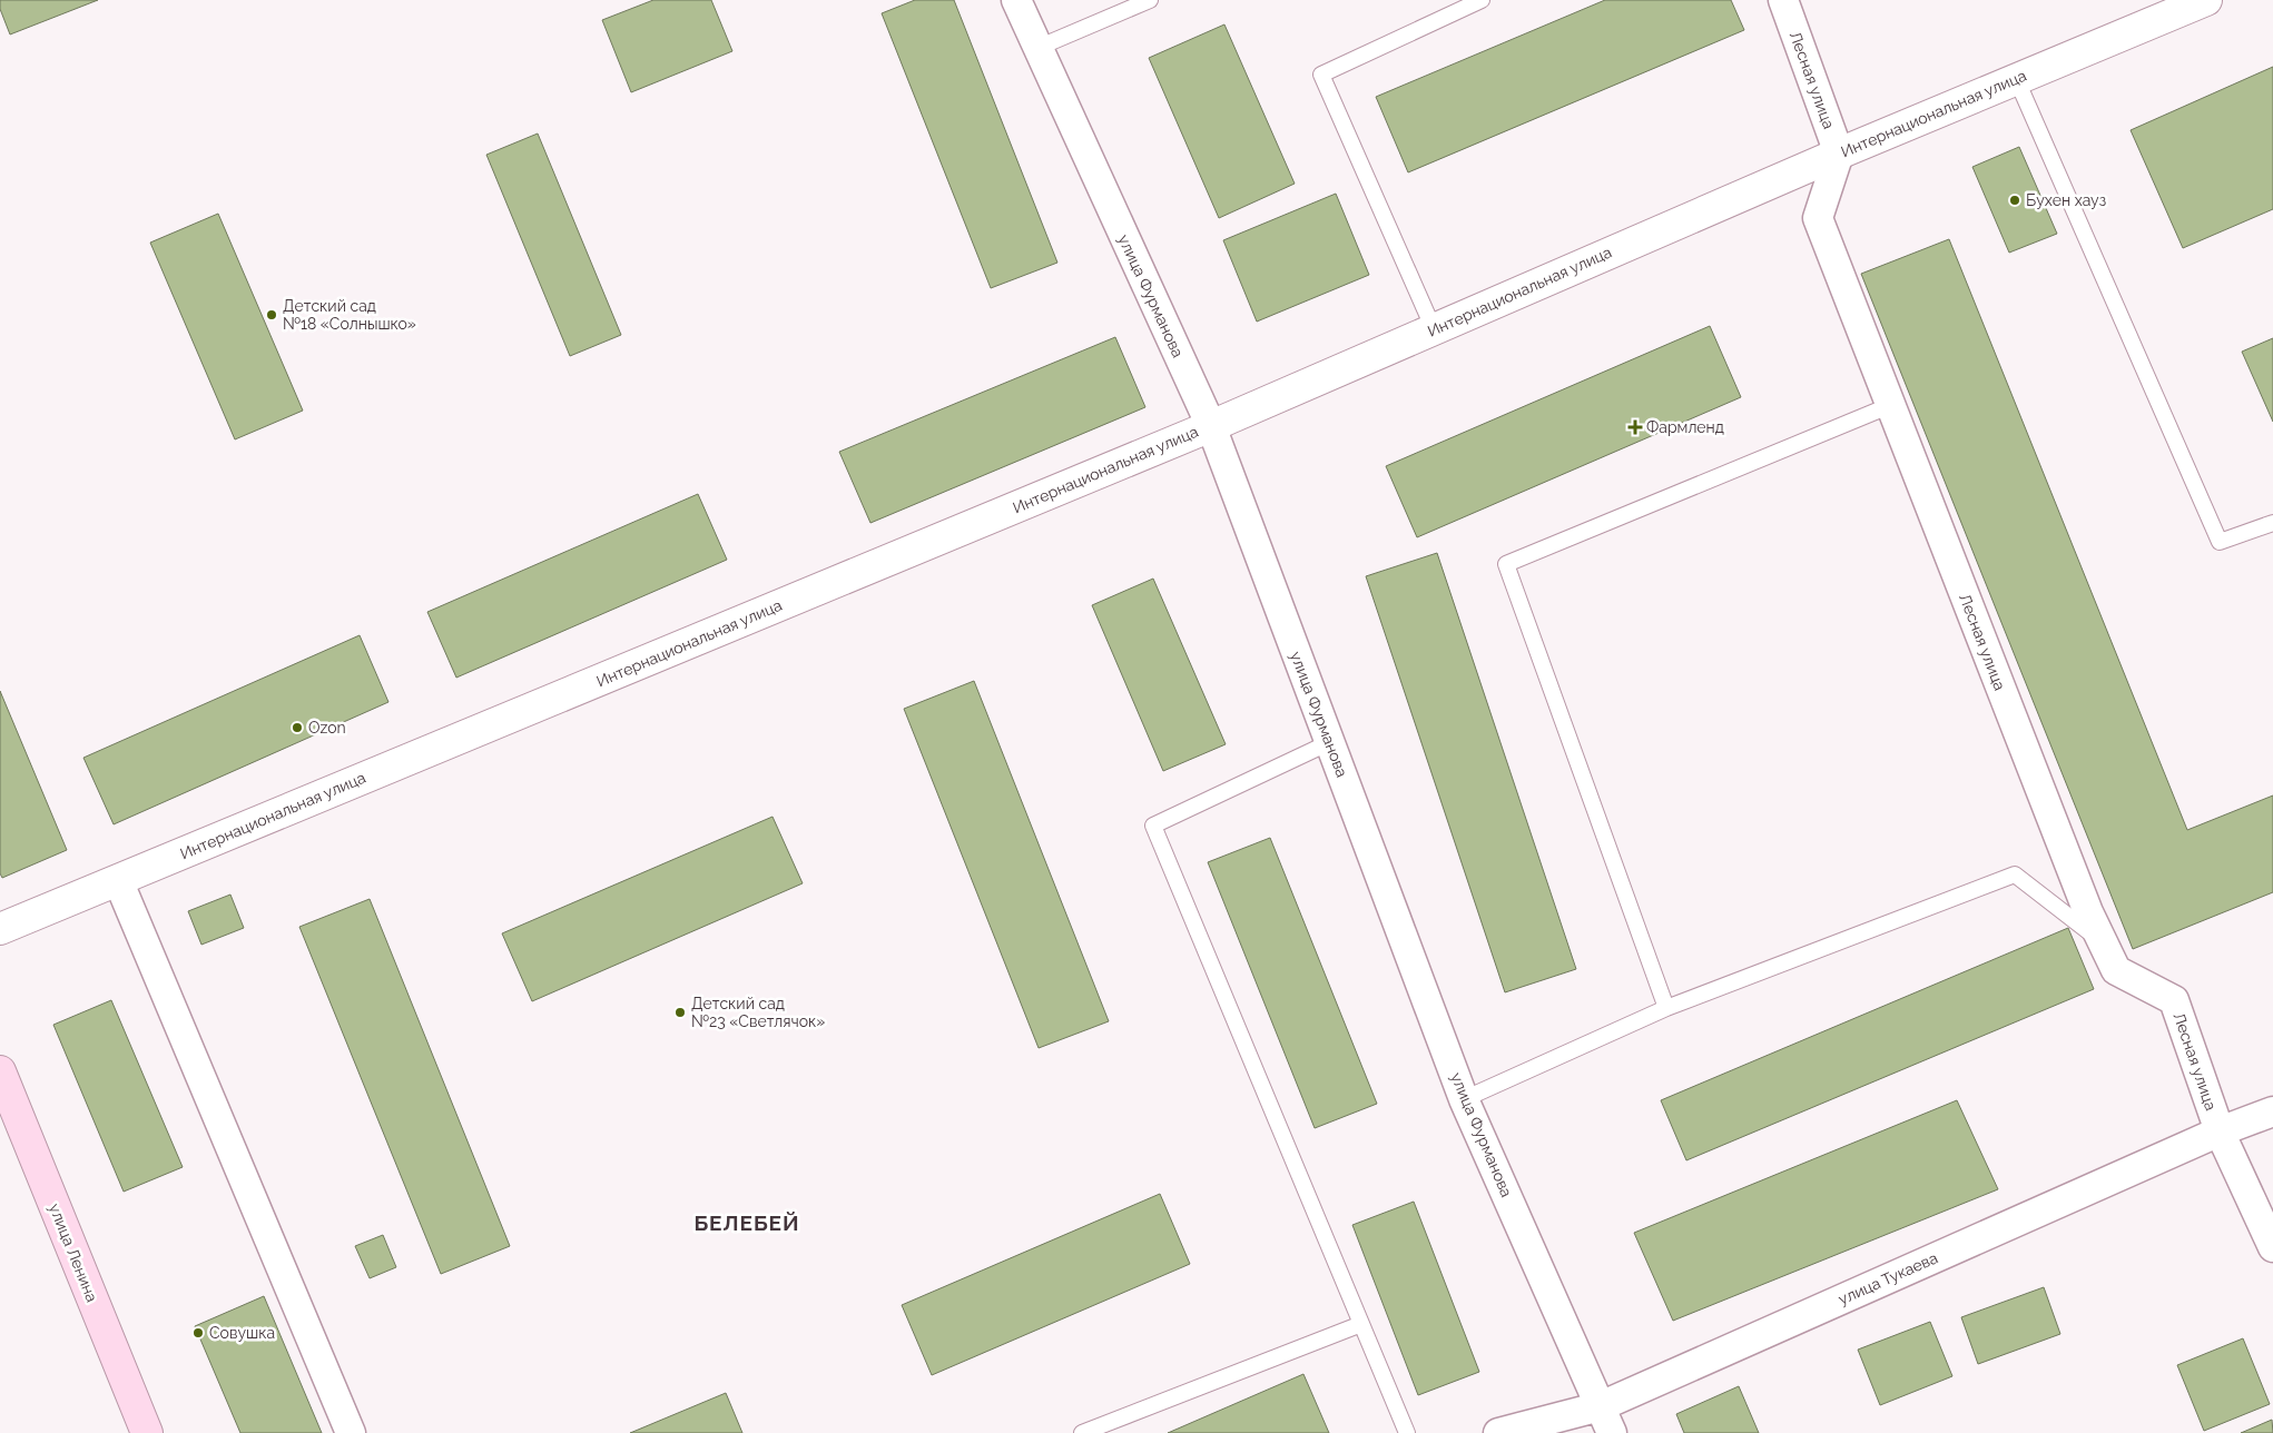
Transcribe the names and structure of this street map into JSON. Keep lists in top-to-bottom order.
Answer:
{
  "streets": {
    "main road": ["улица Ленина"],
    "street": [
      "Лесная улица",
      "Интернациональная улица",
      "улица Фурманова",
      "улица Тукаева"
    ]
  },
  "crossings": [
    ["Лесная улица", "Интернациональная улица"],
    ["Лесная улица", "улица Тукаева"],
    ["Интернациональная улица", "улица Фурманова"],
    ["улица Фурманова", "улица Тукаева"]
  ],
  "districts": ["БЕЛЕБЕЙ"],
  "places": {
    "other": [
      "Бухен хауз",
      "Детский сад №18 «Солнышко»",
      "Ozon",
      "Детский сад №23 «Светлячок»",
      "Совушка"
    ],
    "health": ["Фармленд"]
  }
}
